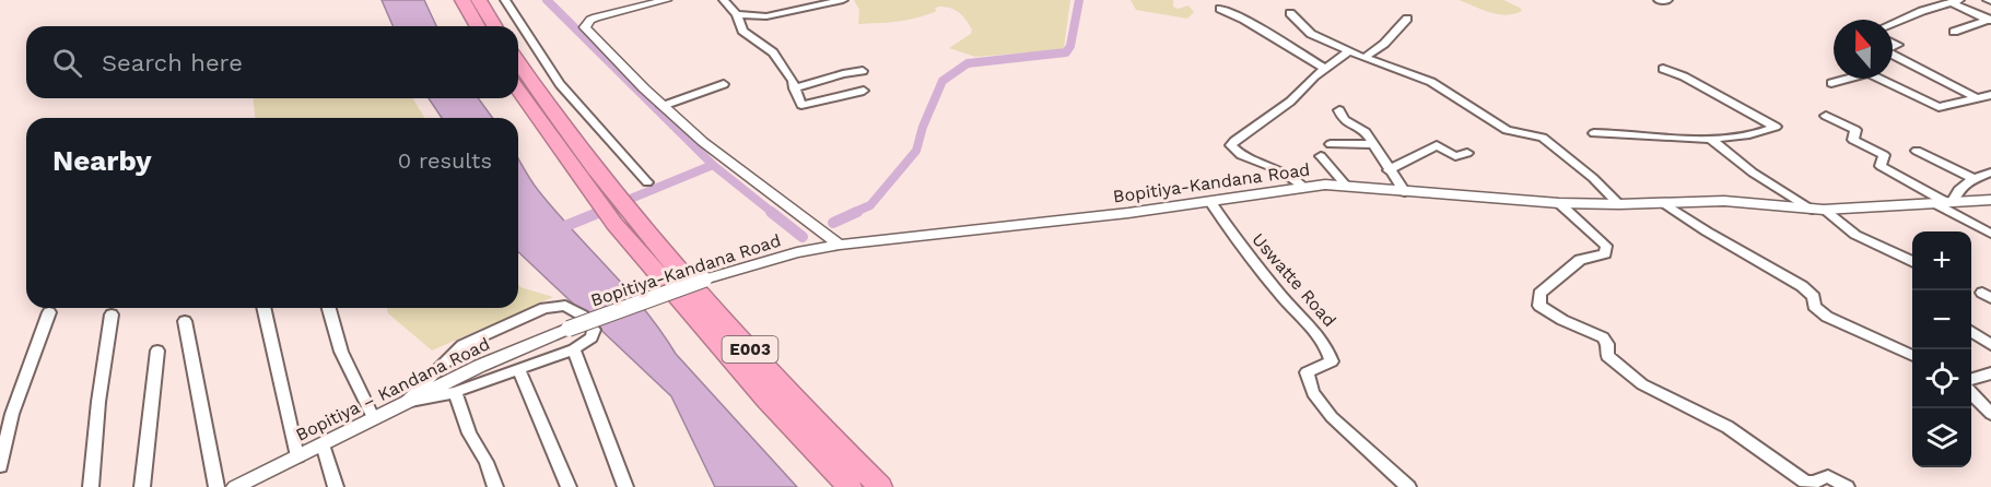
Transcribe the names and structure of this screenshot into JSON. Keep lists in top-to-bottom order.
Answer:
{
  "streets": {
    "highway": ["E003"],
    "street": ["Bopitiya-Kandana Road", "Uswatte Road", "Bopitiya – Kandana Road"]
  },
  "crossings": [
    ["Bopitiya-Kandana Road", "Uswatte Road"],
    ["Bopitiya-Kandana Road", "Bopitiya – Kandana Road"]
  ],
  "north": "top",
  "page": {
    "search": "Search here",
    "heading": ["Nearby", "0 results"],
    "map_buttons": ["+", "−"]
  }
}
